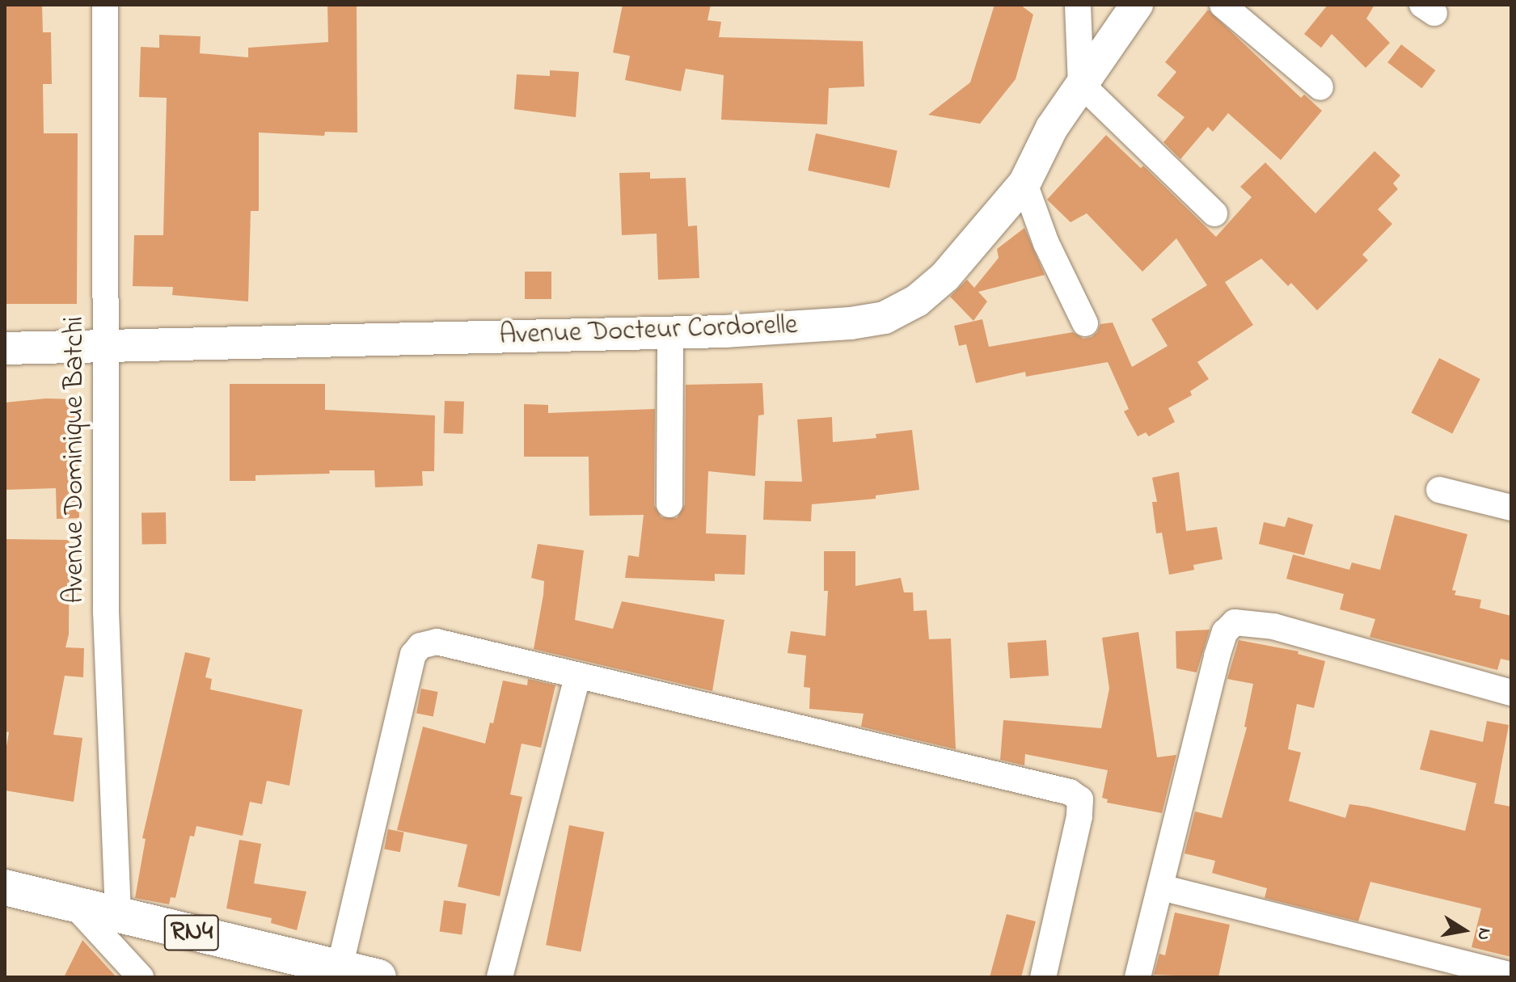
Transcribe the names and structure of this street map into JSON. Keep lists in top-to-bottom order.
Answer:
{
  "streets": {
    "highway": ["RN4"],
    "street": ["Avenue Docteur Cordorelle", "Avenue Dominique Batchi"]
  },
  "crossings": [
    ["Avenue Docteur Cordorelle", "Avenue Dominique Batchi"],
    ["Avenue Dominique Batchi", "RN4"]
  ],
  "north": "right"
}
